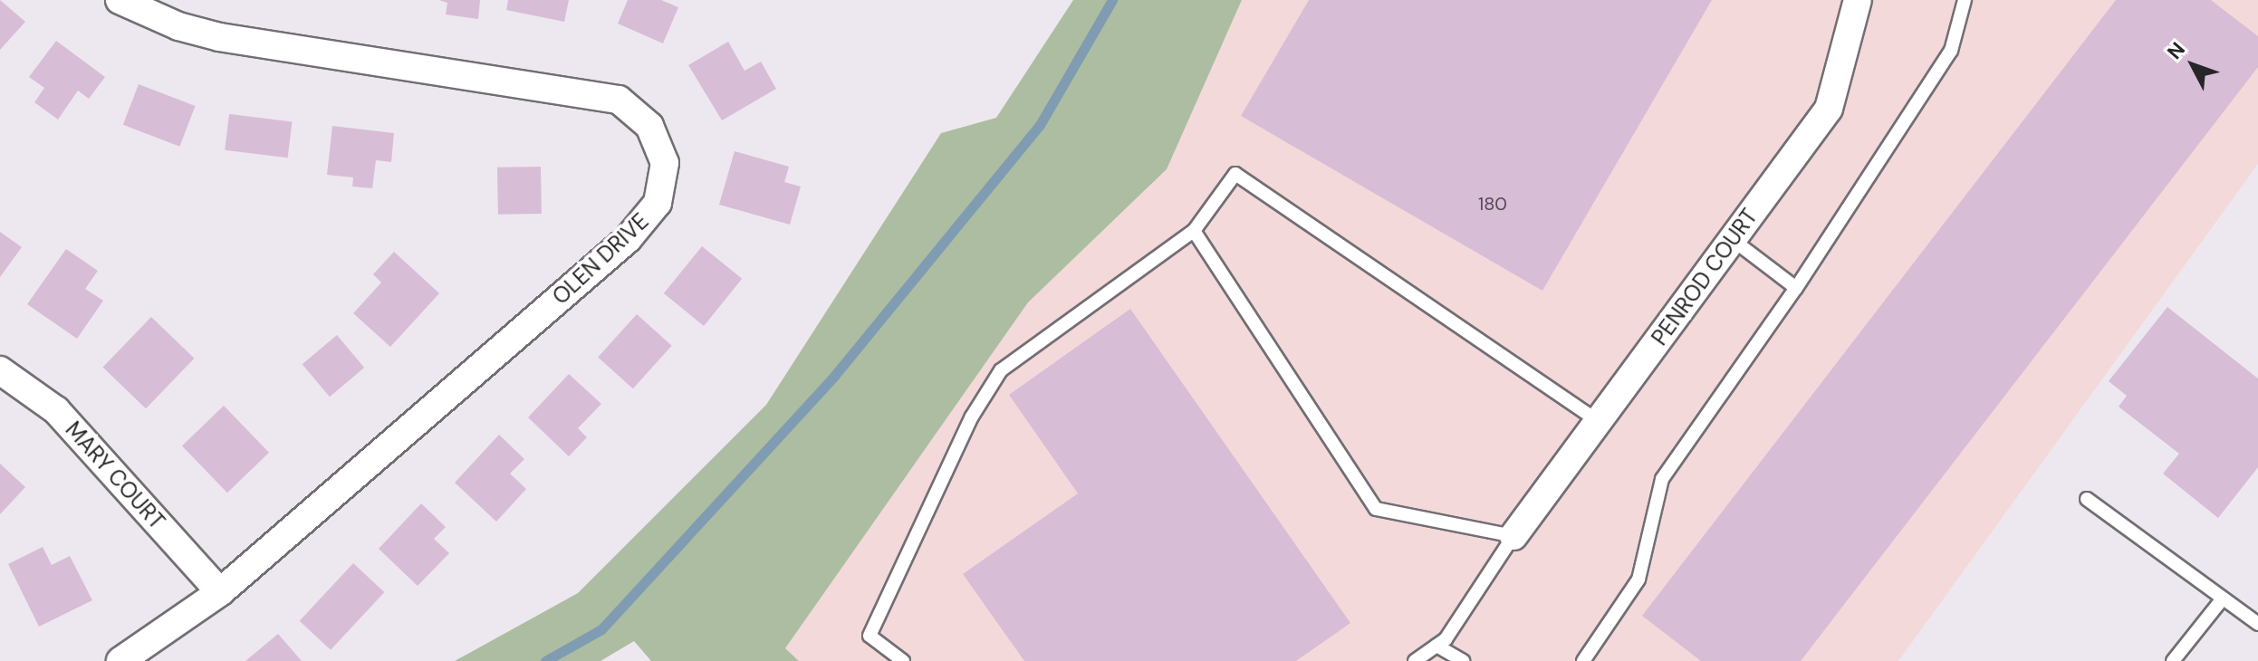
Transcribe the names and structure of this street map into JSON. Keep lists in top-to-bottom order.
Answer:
{
  "streets": {
    "street": ["OLEN DRIVE", "PENROD COURT", "MARY COURT"]
  },
  "crossings": [
    ["OLEN DRIVE", "MARY COURT"]
  ],
  "house_numbers": ["180"],
  "north": "top left"
}
